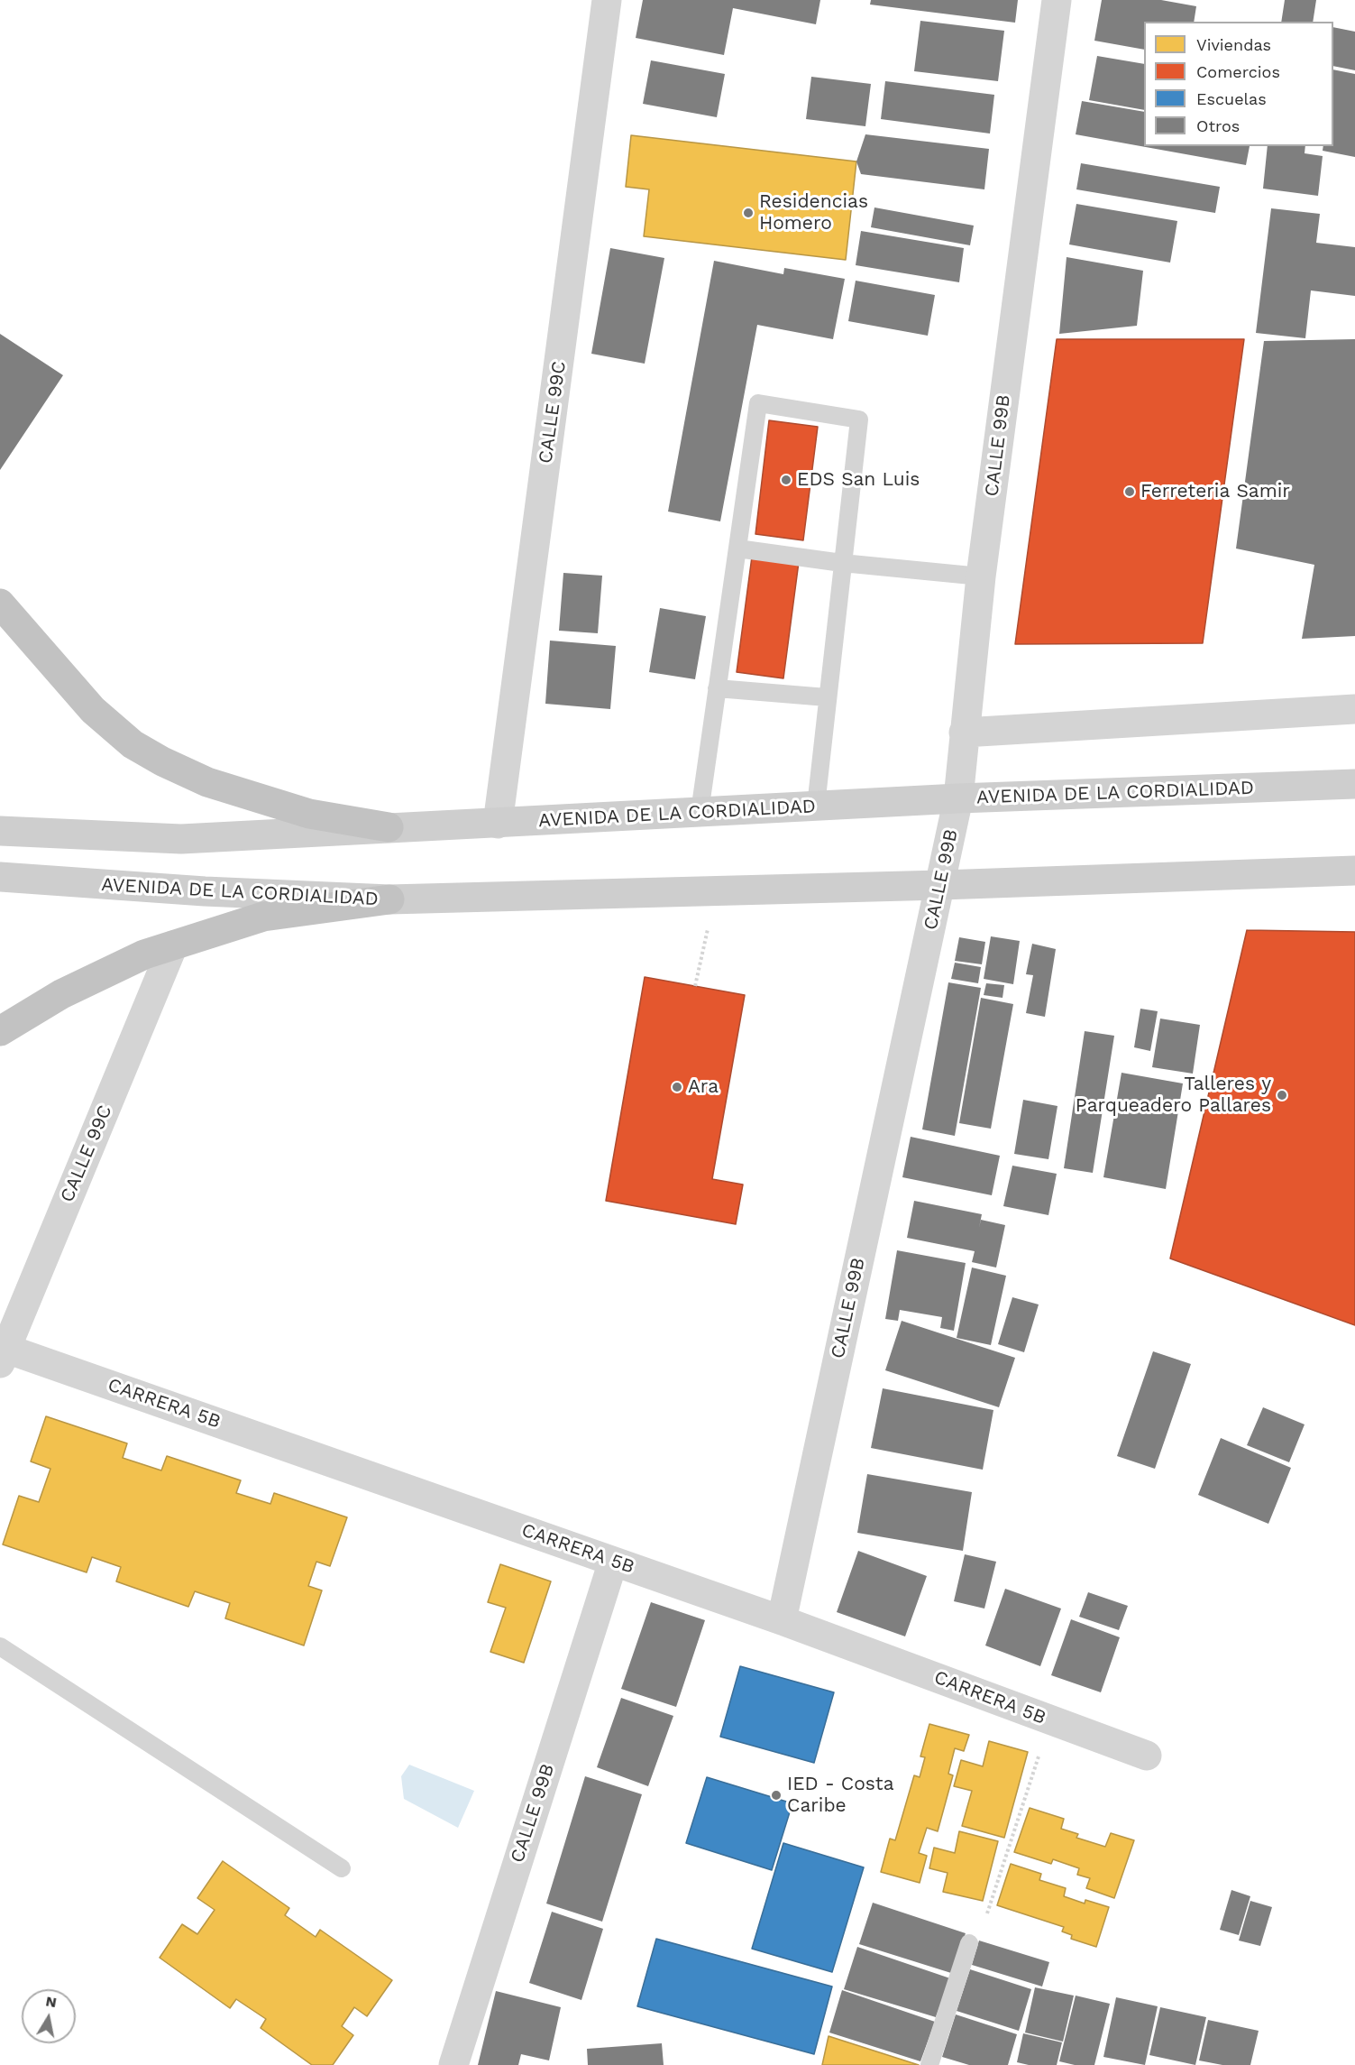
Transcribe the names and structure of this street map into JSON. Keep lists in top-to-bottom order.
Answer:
{
  "streets": {
    "main road": ["AVENIDA DE LA CORDIALIDAD"],
    "street": ["CALLE 99C", "CALLE 99B", "CARRERA 5B"]
  },
  "crossings": [
    ["CALLE 99C", "AVENIDA DE LA CORDIALIDAD"],
    ["CALLE 99C", "CARRERA 5B"],
    ["CALLE 99B", "AVENIDA DE LA CORDIALIDAD"],
    ["CALLE 99B", "CARRERA 5B"]
  ],
  "places": [
    "Residencias Homero",
    "EDS San Luis",
    "Ferreteria Samir",
    "Ara",
    "Talleres y Parqueadero Pallares",
    "IED - Costa Caribe"
  ],
  "legend": [
    "Viviendas",
    "Comercios",
    "Escuelas",
    "Otros"
  ],
  "north": "top"
}
